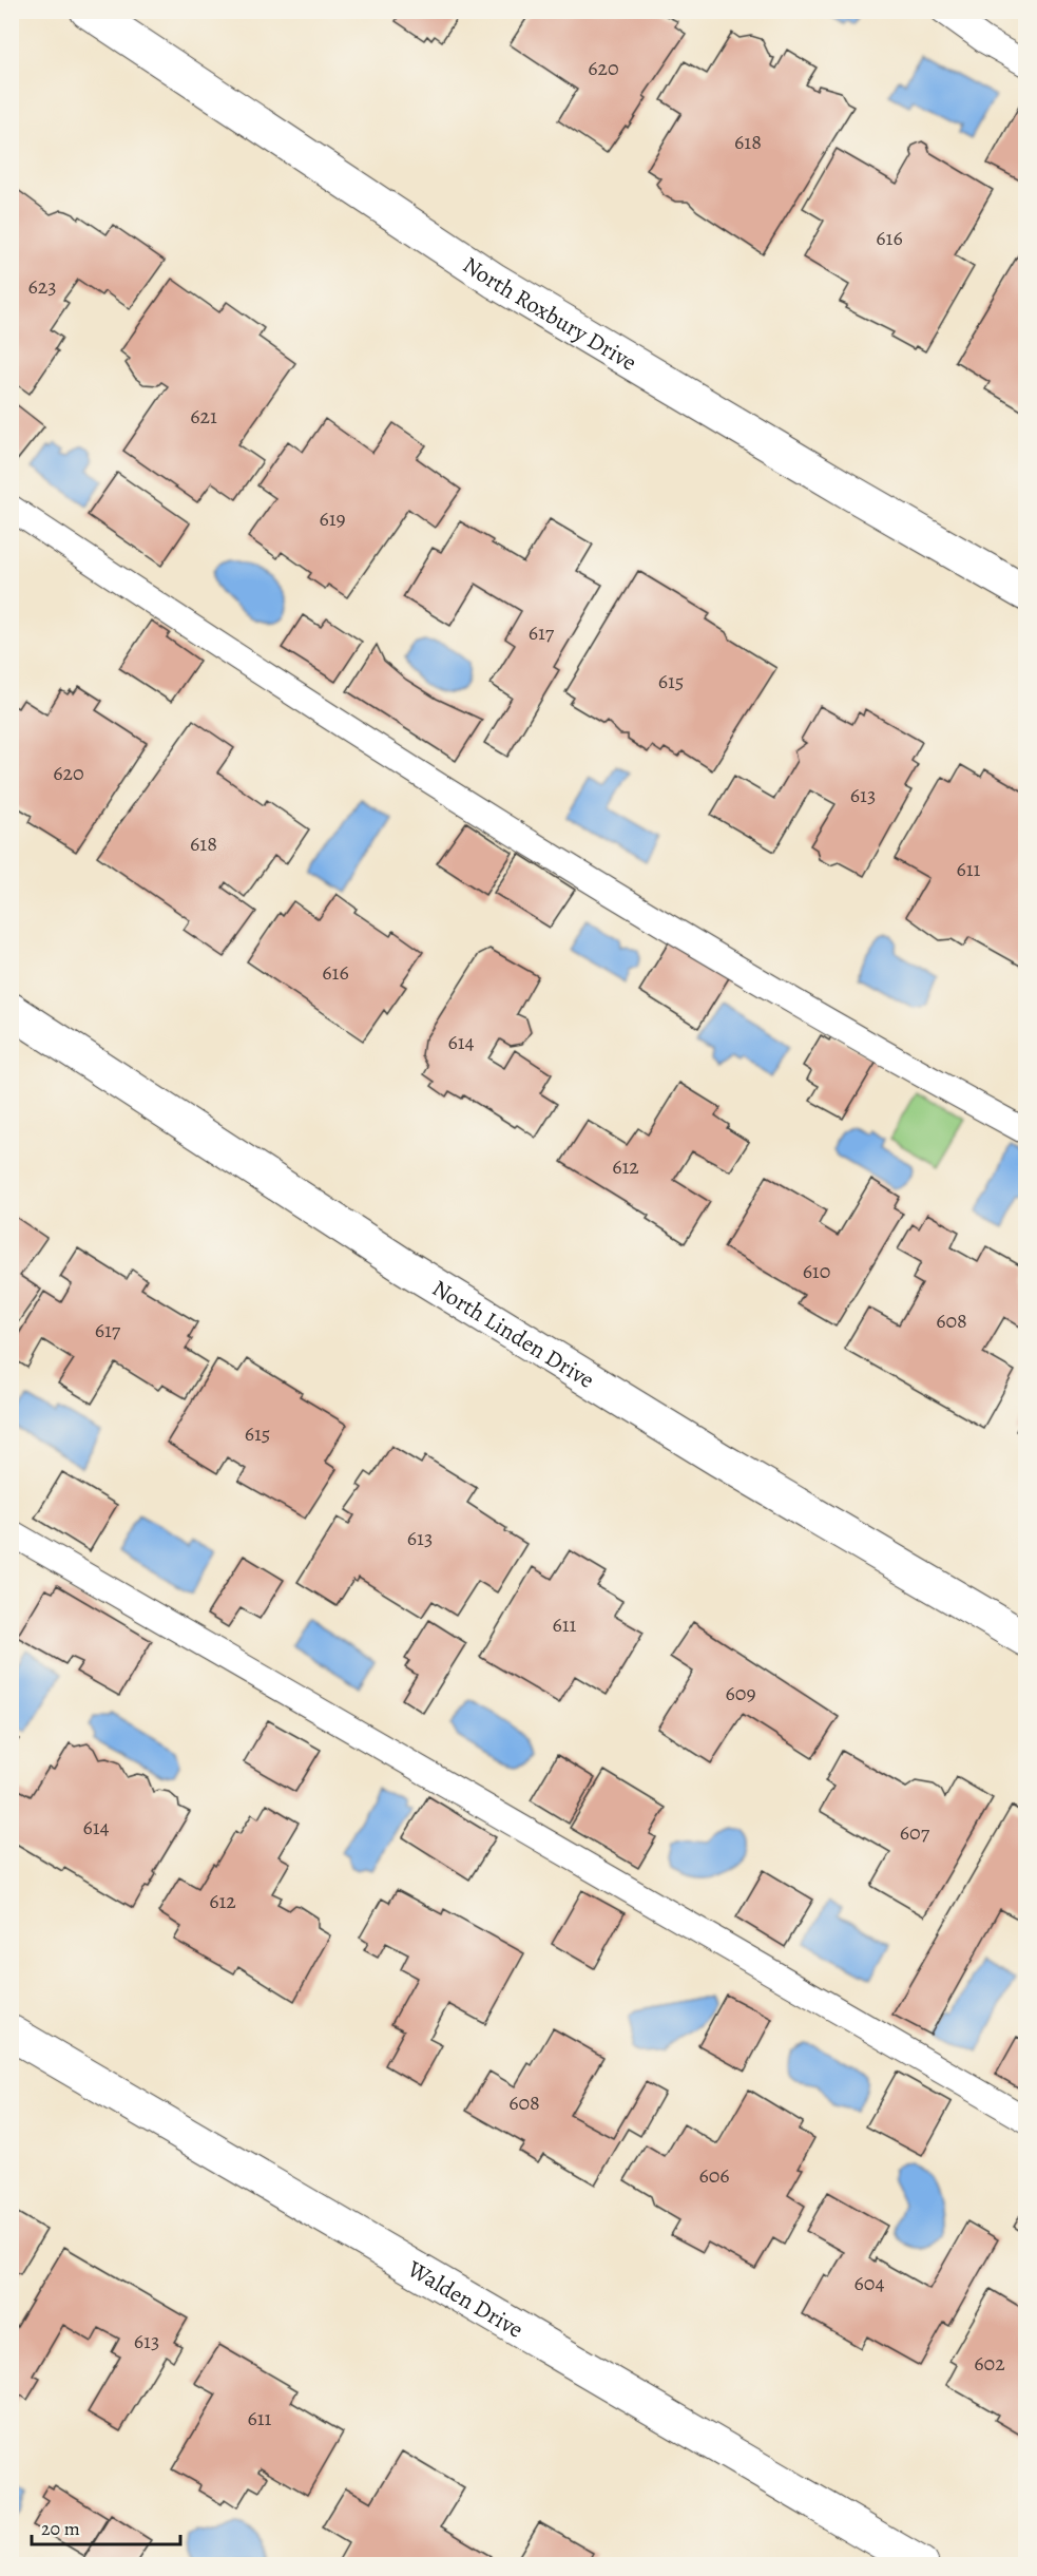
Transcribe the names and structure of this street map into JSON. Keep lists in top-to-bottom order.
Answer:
{
  "streets": {
    "street": ["North Roxbury Drive", "North Linden Drive", "Walden Drive"]
  },
  "house_numbers": [
    "620",
    "618",
    "616",
    "623",
    "621",
    "619",
    "617",
    "615",
    "620",
    "613",
    "618",
    "611",
    "616",
    "614",
    "612",
    "610",
    "608",
    "617",
    "615",
    "613",
    "611",
    "609",
    "614",
    "607",
    "612",
    "608",
    "606",
    "604",
    "613",
    "602",
    "611"
  ],
  "scale_bar": "20 m"
}
